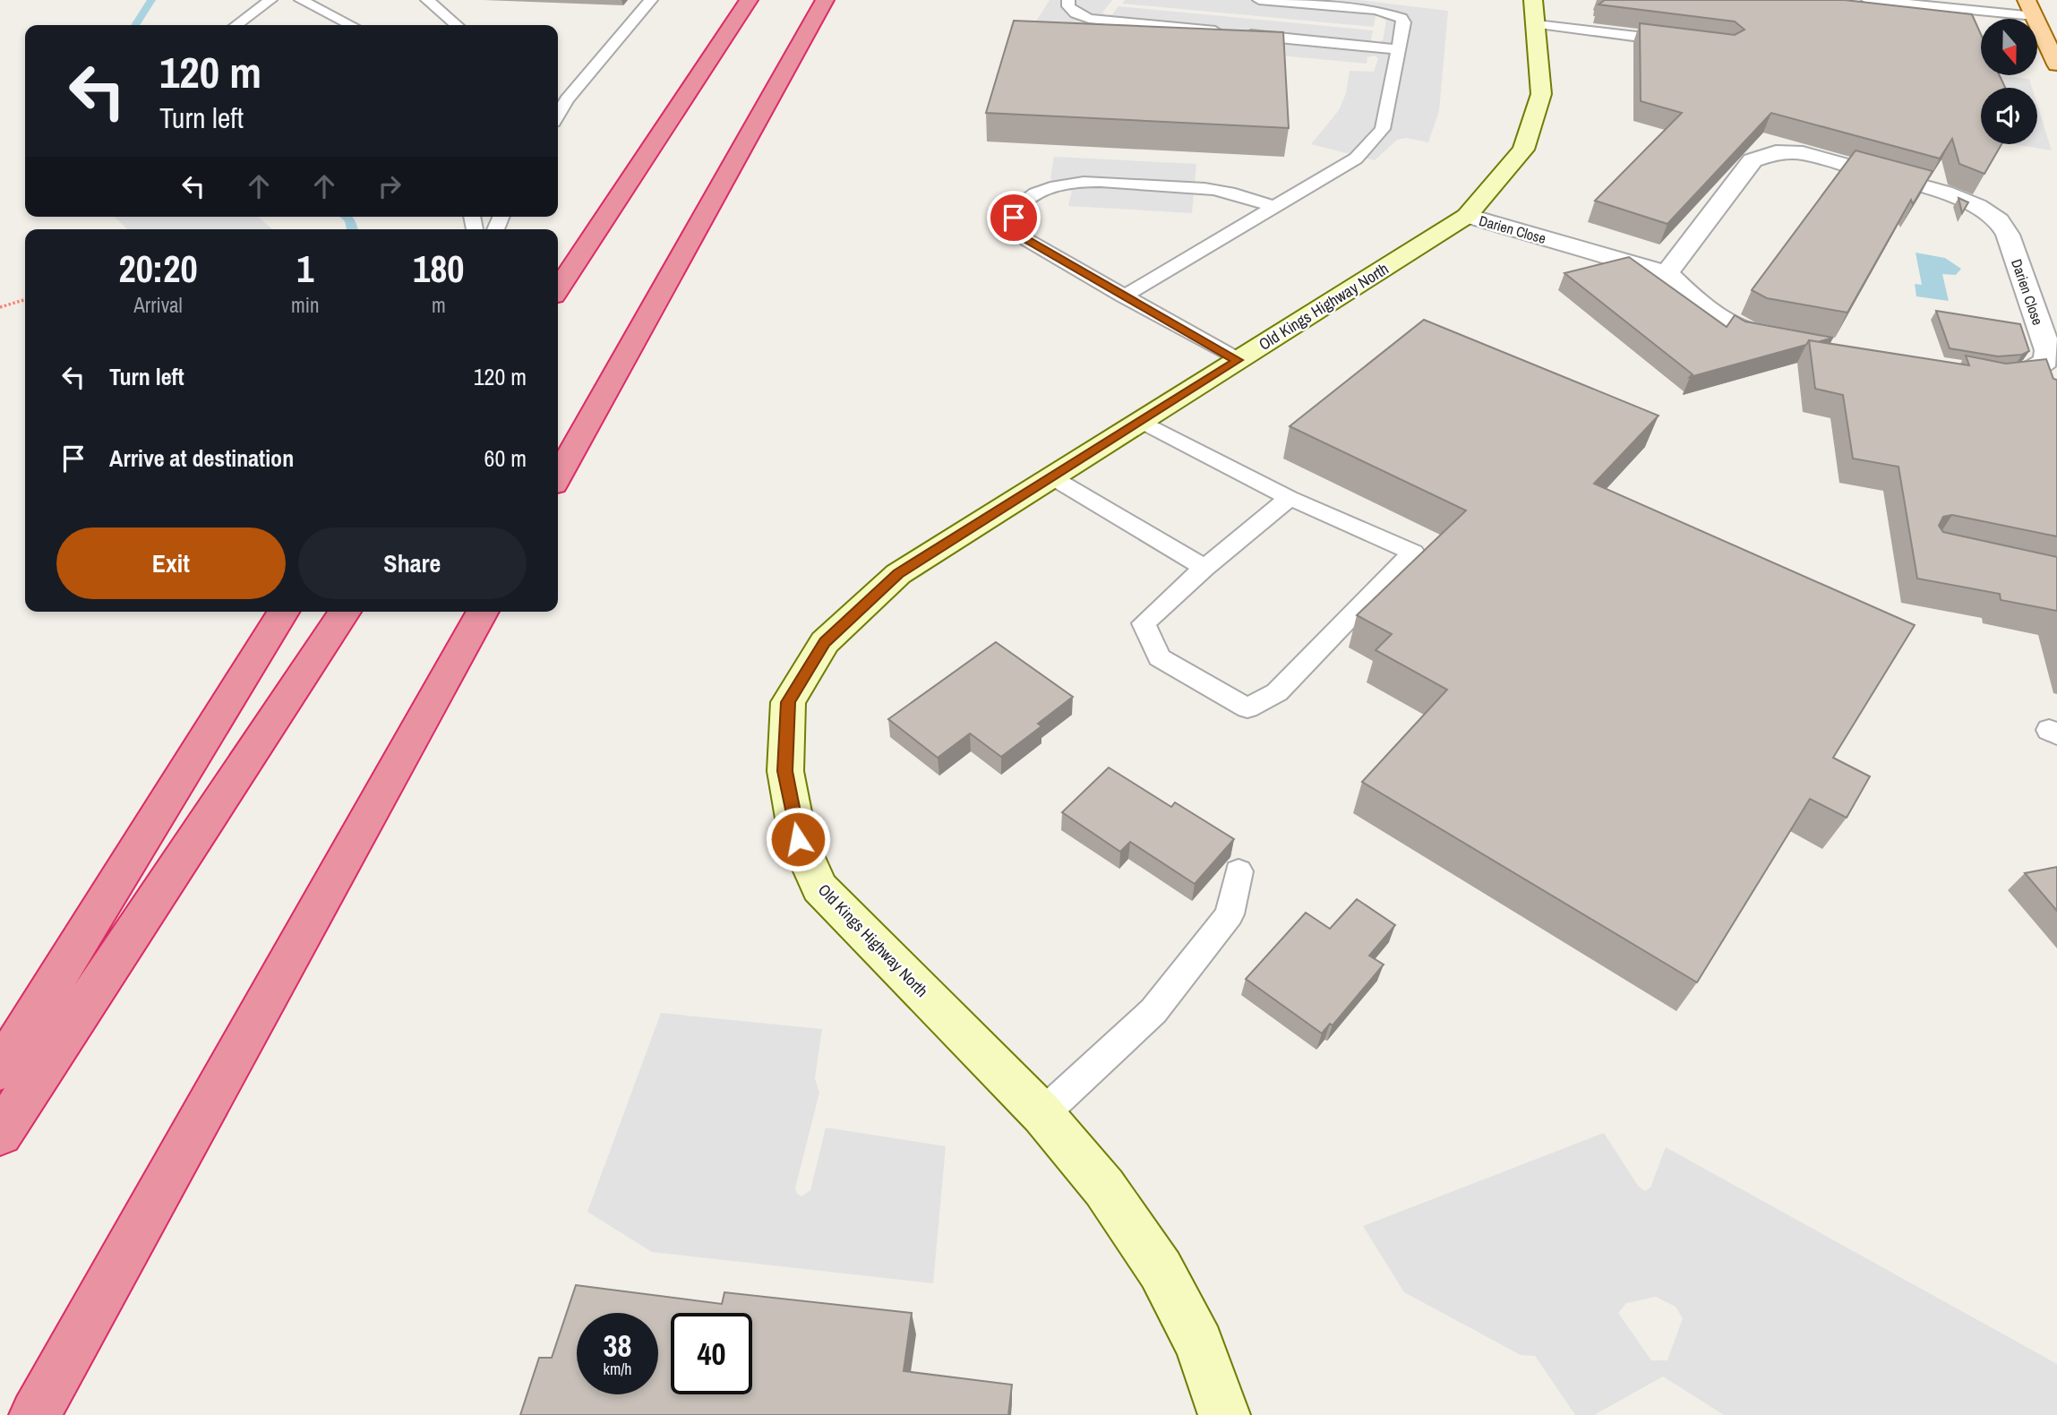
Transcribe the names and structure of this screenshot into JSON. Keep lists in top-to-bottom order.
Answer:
{
  "streets": {
    "street": ["Darien Close", "Old Kings Highway North"]
  },
  "crossings": [
    ["Darien Close", "Old Kings Highway North"]
  ],
  "north": "bottom",
  "page": {
    "turn": ["120 m", "Turn left"],
    "eta": [
      "20:20",
      "Arrival",
      "1",
      "min",
      "180",
      "m"
    ],
    "list": [
      {
        "name": "Turn left",
        "value": "120 m"
      },
      {
        "name": "Arrive at destination",
        "value": "60 m"
      }
    ],
    "buttons": ["Exit", "Share"],
    "speed": "38 km/h",
    "limit": "40"
  }
}
